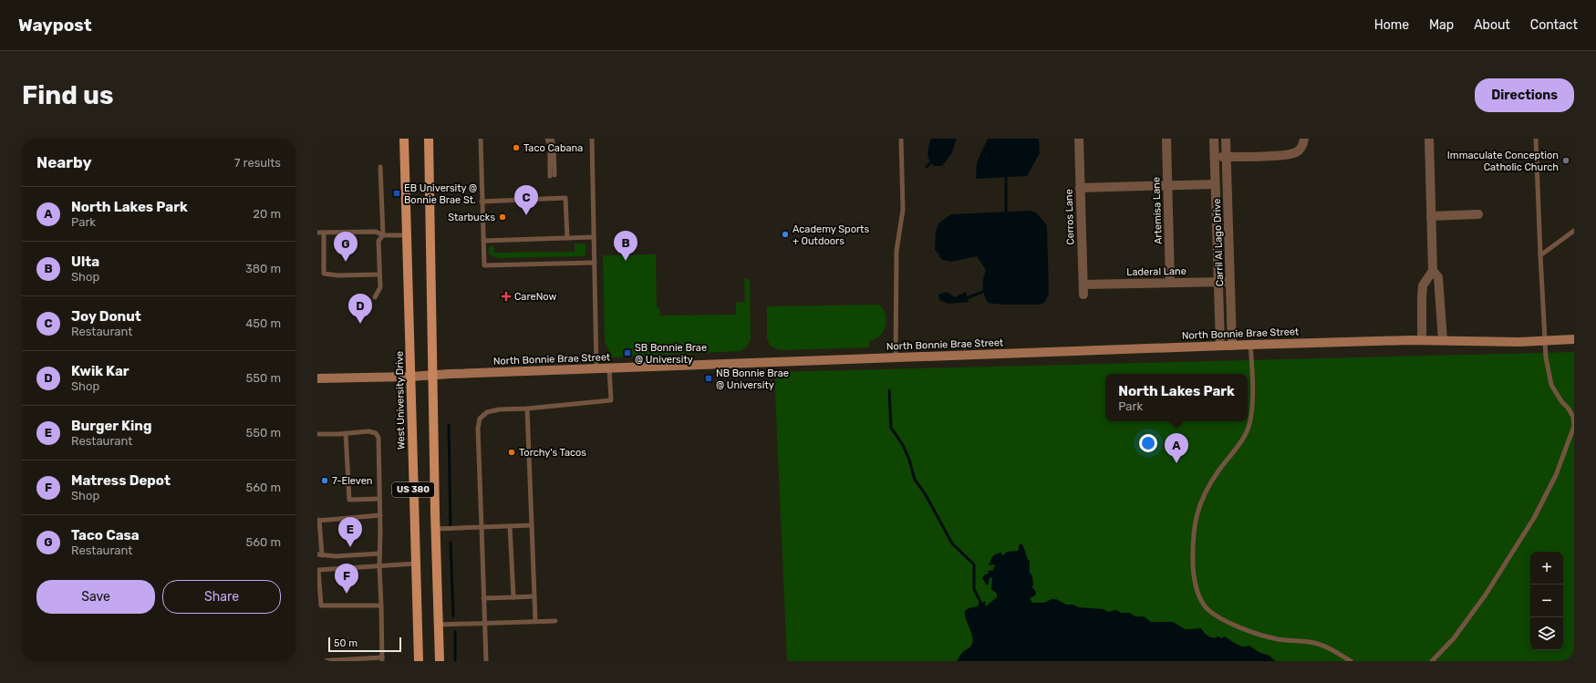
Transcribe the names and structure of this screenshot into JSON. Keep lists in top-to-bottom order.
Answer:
{
  "streets": {
    "main road": ["North Bonnie Brae Street", "West University Drive", "US 380"],
    "street": [
      "Artemisa Lane",
      "Cerros Lane",
      "Carril Al Lago Drive",
      "Laderal Lane"
    ]
  },
  "crossings": [
    ["Artemisa Lane", "Laderal Lane"],
    ["Cerros Lane", "Laderal Lane"],
    ["Carril Al Lago Drive", "Laderal Lane"],
    ["Carril Al Lago Drive", "North Bonnie Brae Street"],
    ["North Bonnie Brae Street", "West University Drive"],
    ["North Bonnie Brae Street", "US 380"]
  ],
  "places": {
    "other": [
      "Taco Cabana",
      "Immaculate Conception Catholic Church",
      "Starbucks",
      "Academy Sports + Outdoors",
      "Torchy's Tacos",
      "7-Eleven"
    ],
    "transit": ["EB University @ Bonnie Brae St.", "SB Bonnie Brae @ University", "NB Bonnie Brae @ University"],
    "health": ["CareNow"]
  },
  "scale_bar": "50 m",
  "page": {
    "header": "Waypost",
    "nav": [
      "Home",
      "Map",
      "About",
      "Contact"
    ],
    "buttons": [
      "Directions",
      ["Save", "Share"]
    ],
    "title": "Find us",
    "heading": ["Nearby", "7 results"],
    "pins": [
      "C",
      "B",
      "G",
      "D",
      "A",
      "E",
      "F"
    ],
    "list": [
      {
        "mark": "A",
        "name": "North Lakes Park",
        "note": "Park",
        "value": "20 m"
      },
      {
        "mark": "B",
        "name": "Ulta",
        "note": "Shop",
        "value": "380 m"
      },
      {
        "mark": "C",
        "name": "Joy Donut",
        "note": "Restaurant",
        "value": "450 m"
      },
      {
        "mark": "D",
        "name": "Kwik Kar",
        "note": "Shop",
        "value": "550 m"
      },
      {
        "mark": "E",
        "name": "Burger King",
        "note": "Restaurant",
        "value": "550 m"
      },
      {
        "mark": "F",
        "name": "Matress Depot",
        "note": "Shop",
        "value": "560 m"
      },
      {
        "mark": "G",
        "name": "Taco Casa",
        "note": "Restaurant",
        "value": "560 m"
      }
    ],
    "popup": ["North Lakes Park", "Park"],
    "map_buttons": ["+", "−"],
    "scale": "50 m"
  }
}
